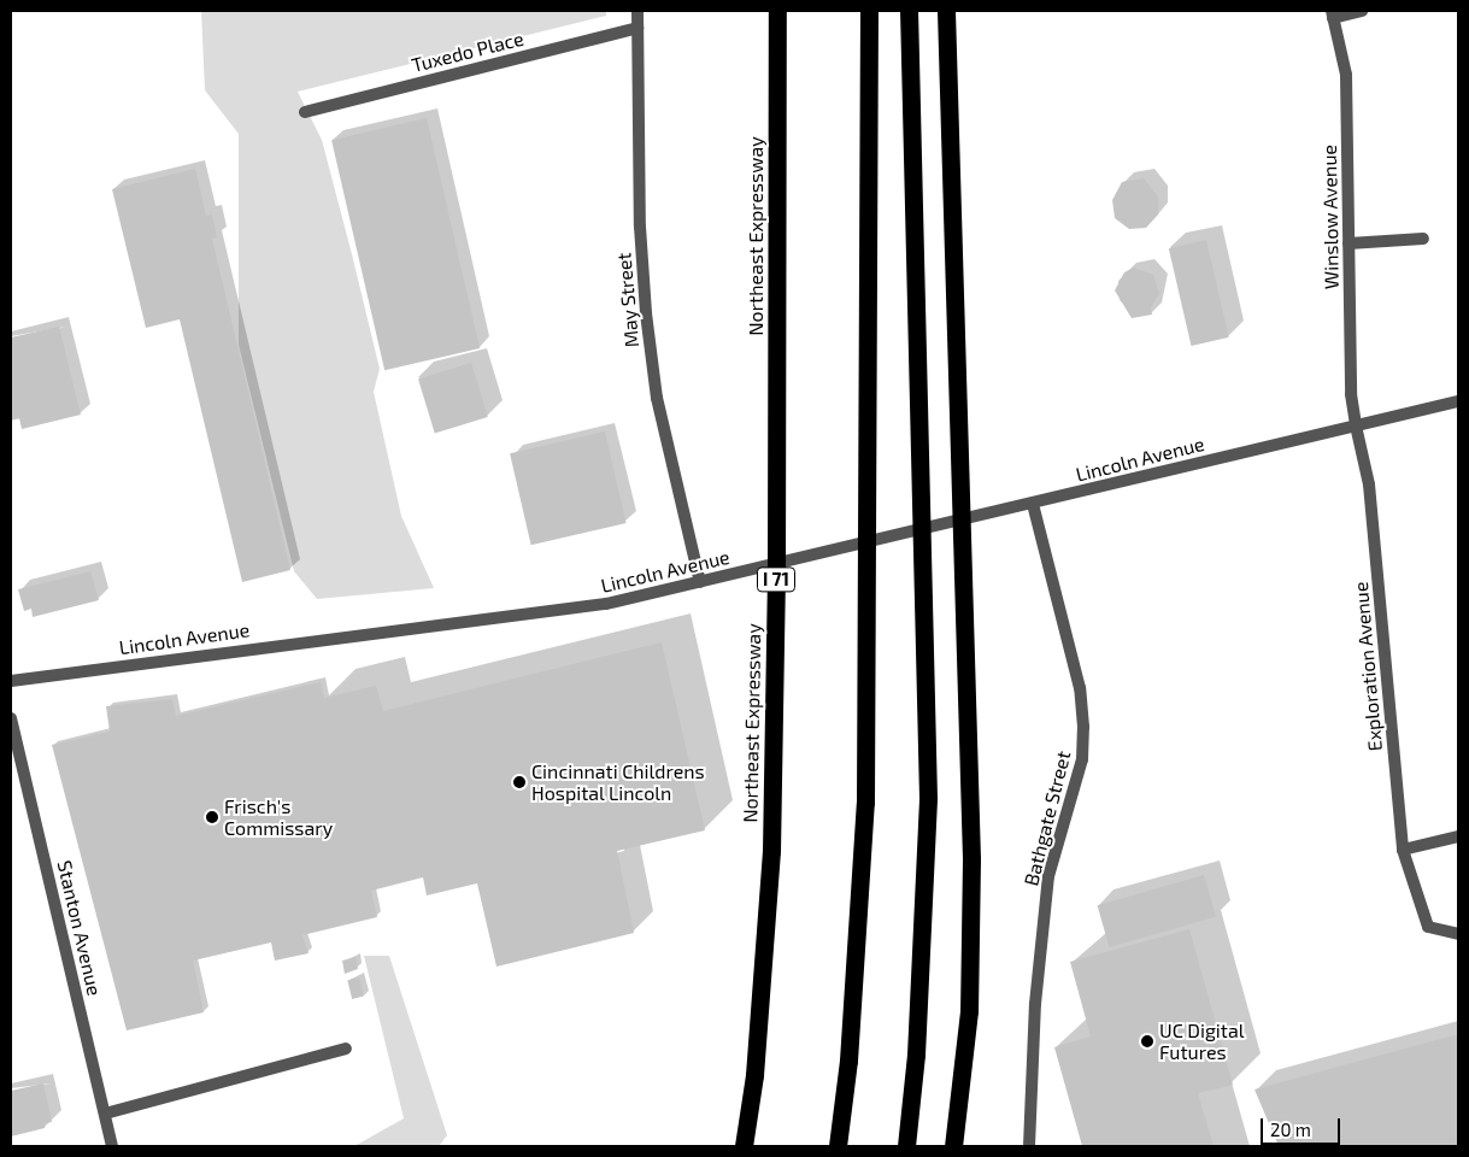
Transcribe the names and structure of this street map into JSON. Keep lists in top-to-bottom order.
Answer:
{
  "streets": {
    "highway": ["Northeast Expressway", "I 71"],
    "street": [
      "Tuxedo Place",
      "Winslow Avenue",
      "May Street",
      "Lincoln Avenue",
      "Exploration Avenue",
      "Bathgate Street",
      "Stanton Avenue"
    ]
  },
  "crossings": [
    ["Tuxedo Place", "May Street"],
    ["Winslow Avenue", "Lincoln Avenue"],
    ["Winslow Avenue", "Exploration Avenue"],
    ["May Street", "Lincoln Avenue"],
    ["Lincoln Avenue", "Exploration Avenue"],
    ["Lincoln Avenue", "Bathgate Street"]
  ],
  "places": ["Cincinnati Childrens Hospital Lincoln", "Frisch's Commissary", "UC Digital Futures"],
  "scale_bar": "20 m"
}
